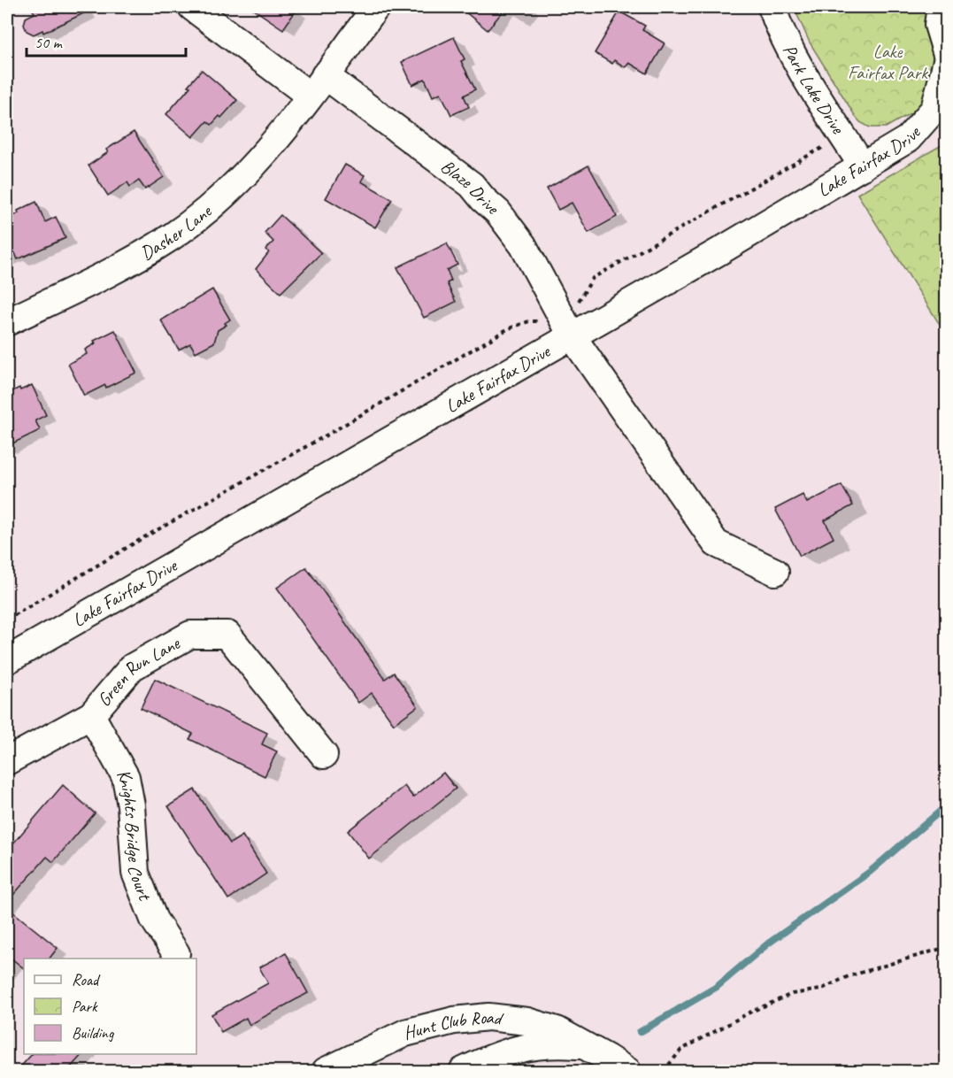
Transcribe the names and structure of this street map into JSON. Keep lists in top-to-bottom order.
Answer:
{
  "streets": {
    "street": [
      "Park Lake Drive",
      "Lake Fairfax Drive",
      "Blaze Drive",
      "Dasher Lane",
      "Green Run Lane",
      "Knights Bridge Court",
      "Hunt Club Road"
    ]
  },
  "crossings": [
    ["Park Lake Drive", "Lake Fairfax Drive"],
    ["Lake Fairfax Drive", "Blaze Drive"],
    ["Blaze Drive", "Dasher Lane"],
    ["Green Run Lane", "Knights Bridge Court"]
  ],
  "parks": ["Lake Fairfax Park"],
  "legend": ["Road", "Park", "Building"],
  "scale_bar": "50 m"
}
